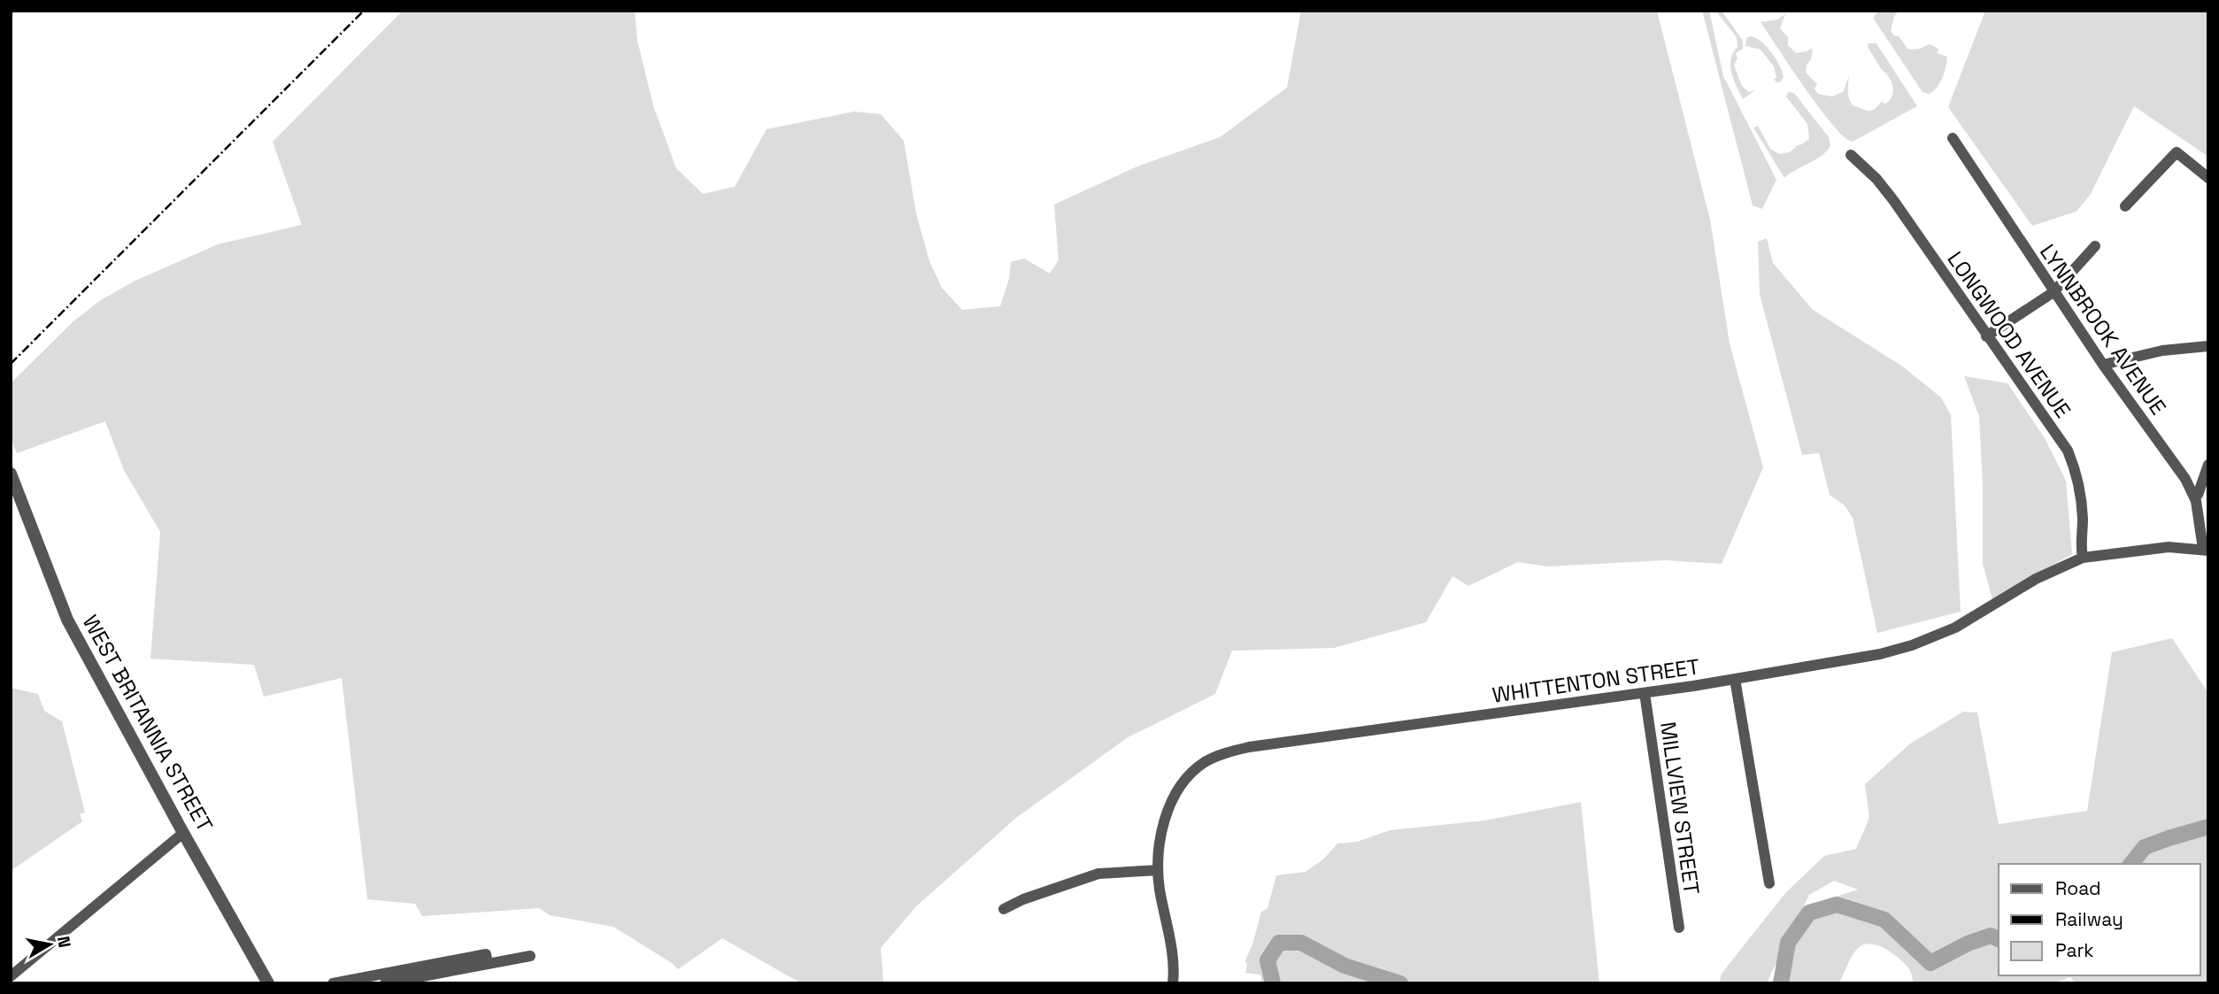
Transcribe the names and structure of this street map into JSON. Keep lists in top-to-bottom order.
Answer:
{
  "streets": {
    "street": [
      "LYNNBROOK AVENUE",
      "LONGWOOD AVENUE",
      "WHITTENTON STREET",
      "WEST BRITANNIA STREET",
      "MILLVIEW STREET"
    ]
  },
  "crossings": [
    ["LYNNBROOK AVENUE", "WHITTENTON STREET"],
    ["LONGWOOD AVENUE", "WHITTENTON STREET"],
    ["WHITTENTON STREET", "MILLVIEW STREET"]
  ],
  "legend": ["Road", "Railway", "Park"],
  "north": "right"
}
